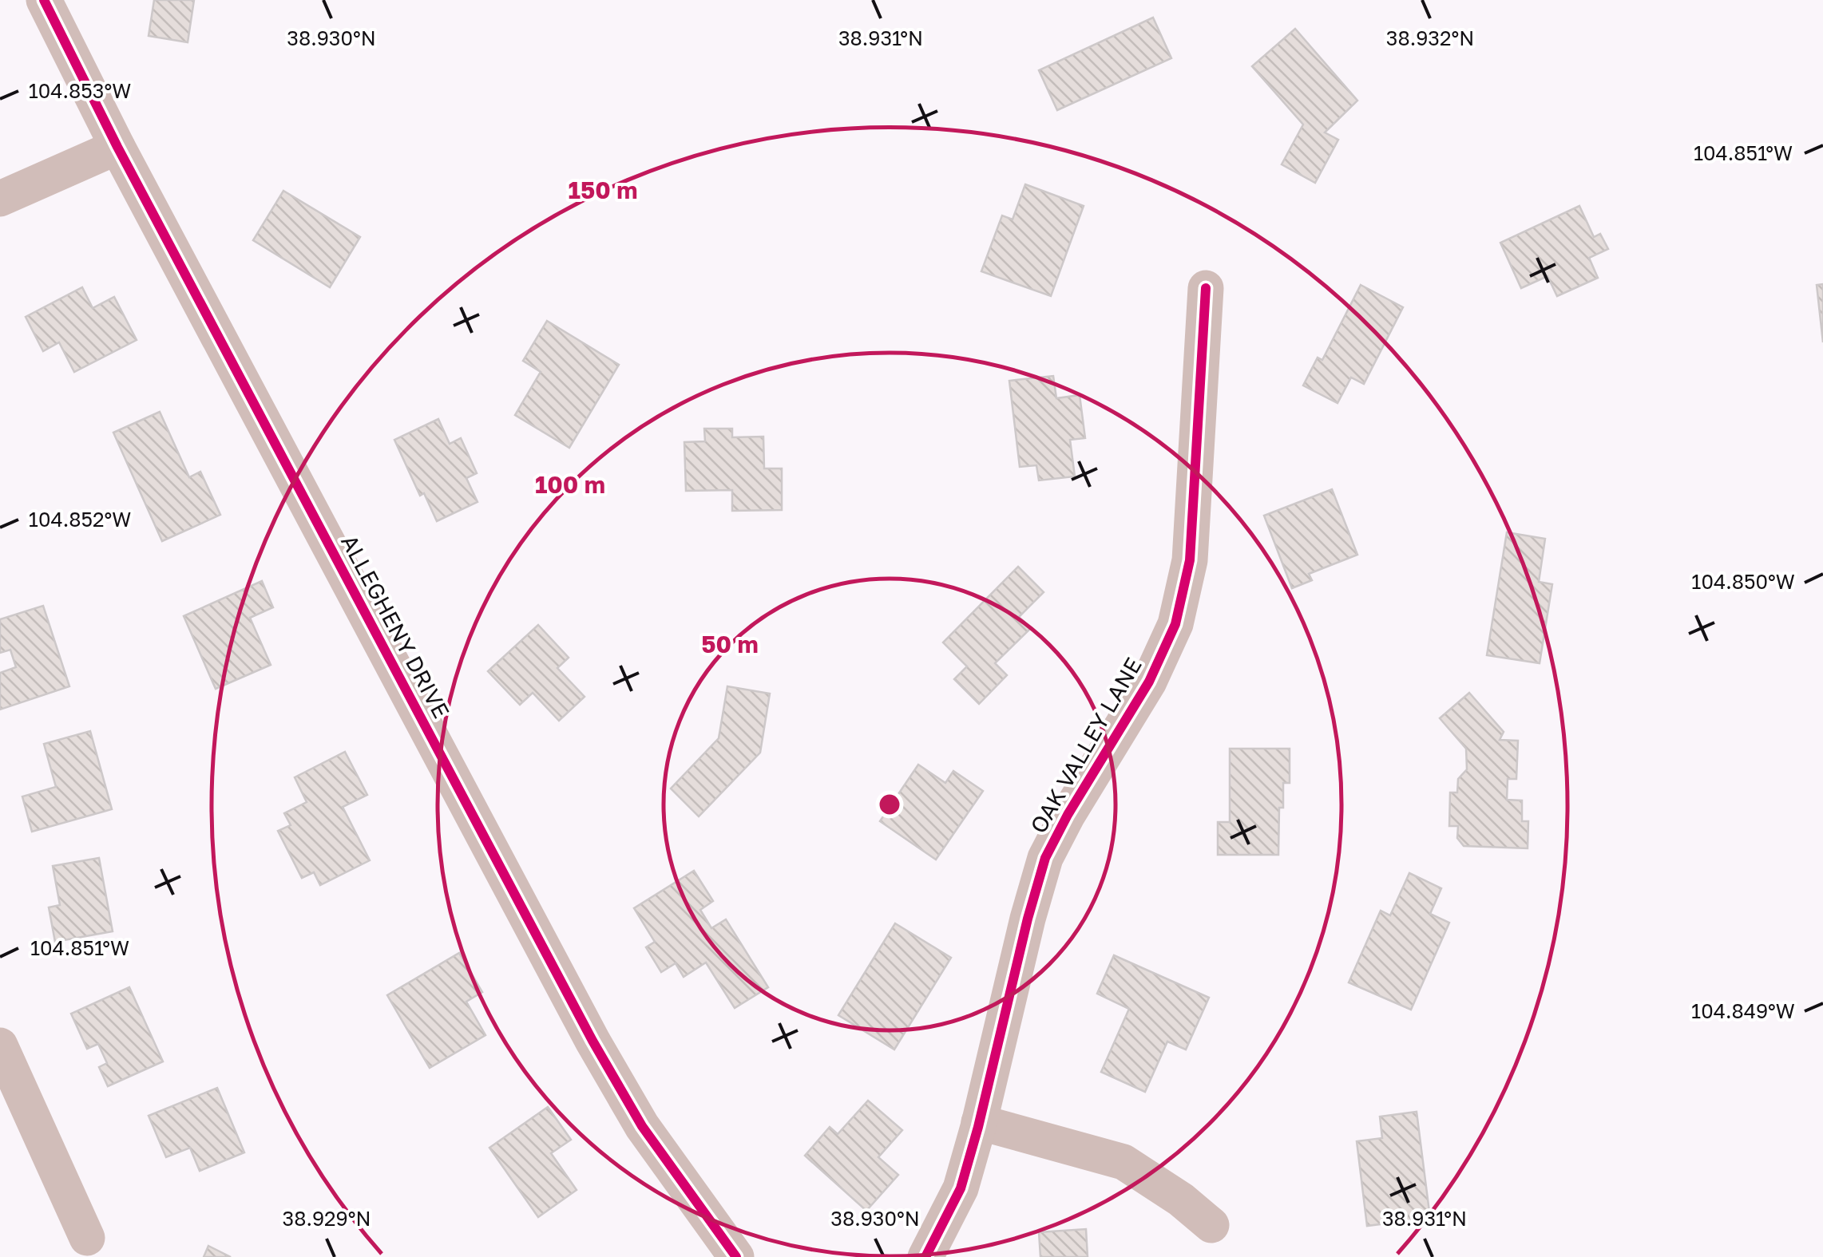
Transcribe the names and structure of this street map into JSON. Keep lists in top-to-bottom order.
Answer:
{
  "streets": {
    "street": ["ALLEGHENY DRIVE", "OAK VALLEY LANE"]
  },
  "coordinates": [
    "38.930°N",
    "38.932°N",
    "38.931°N",
    "104.853°W",
    "104.851°W",
    "104.852°W",
    "104.850°W",
    "104.849°W",
    "38.929°N"
  ],
  "rings": ["150 m", "100 m", "50 m"]
}
